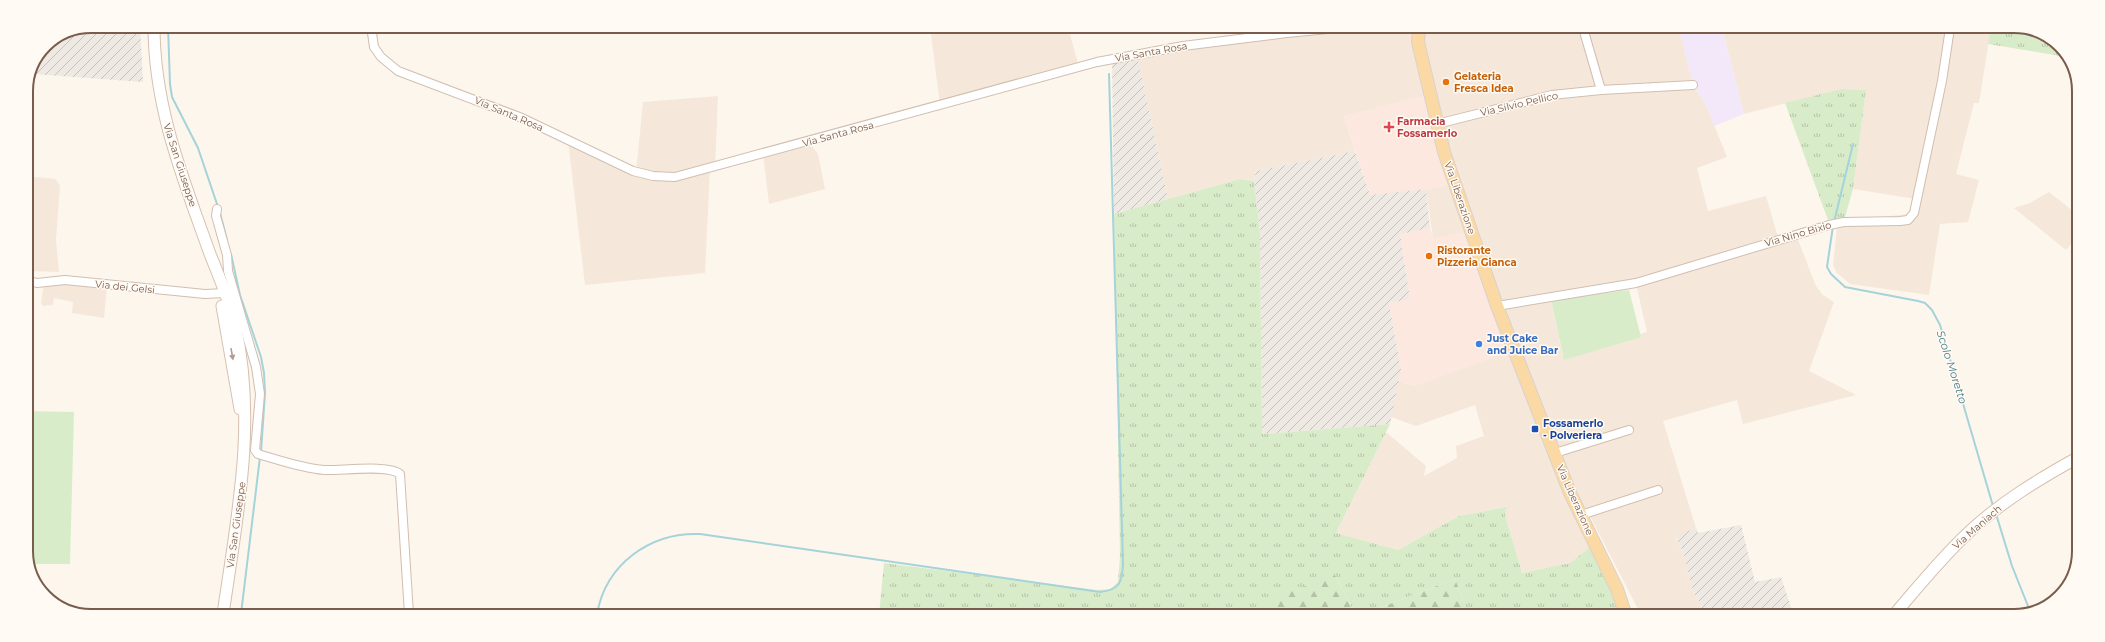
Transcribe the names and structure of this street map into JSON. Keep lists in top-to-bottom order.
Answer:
{
  "streets": {
    "main road": ["Via Liberazione"],
    "street": [
      "Via Santa Rosa",
      "Via Silvio Pellico",
      "Via San Giuseppe",
      "Via Nino Bixio",
      "Via dei Gelsi",
      "Via Maniach"
    ]
  },
  "crossings": [
    ["Via Silvio Pellico", "Via Liberazione"],
    ["Via San Giuseppe", "Via dei Gelsi"],
    ["Via Liberazione", "Via Nino Bixio"]
  ],
  "water": ["Scolo Moretto"],
  "places": {
    "other": ["Gelateria Fresca Idea", "Ristorante Pizzeria Gianca", "Just Cake and Juice Bar"],
    "health": ["Farmacia Fossamerlo"],
    "transit": ["Fossamerlo - Polveriera"]
  }
}
